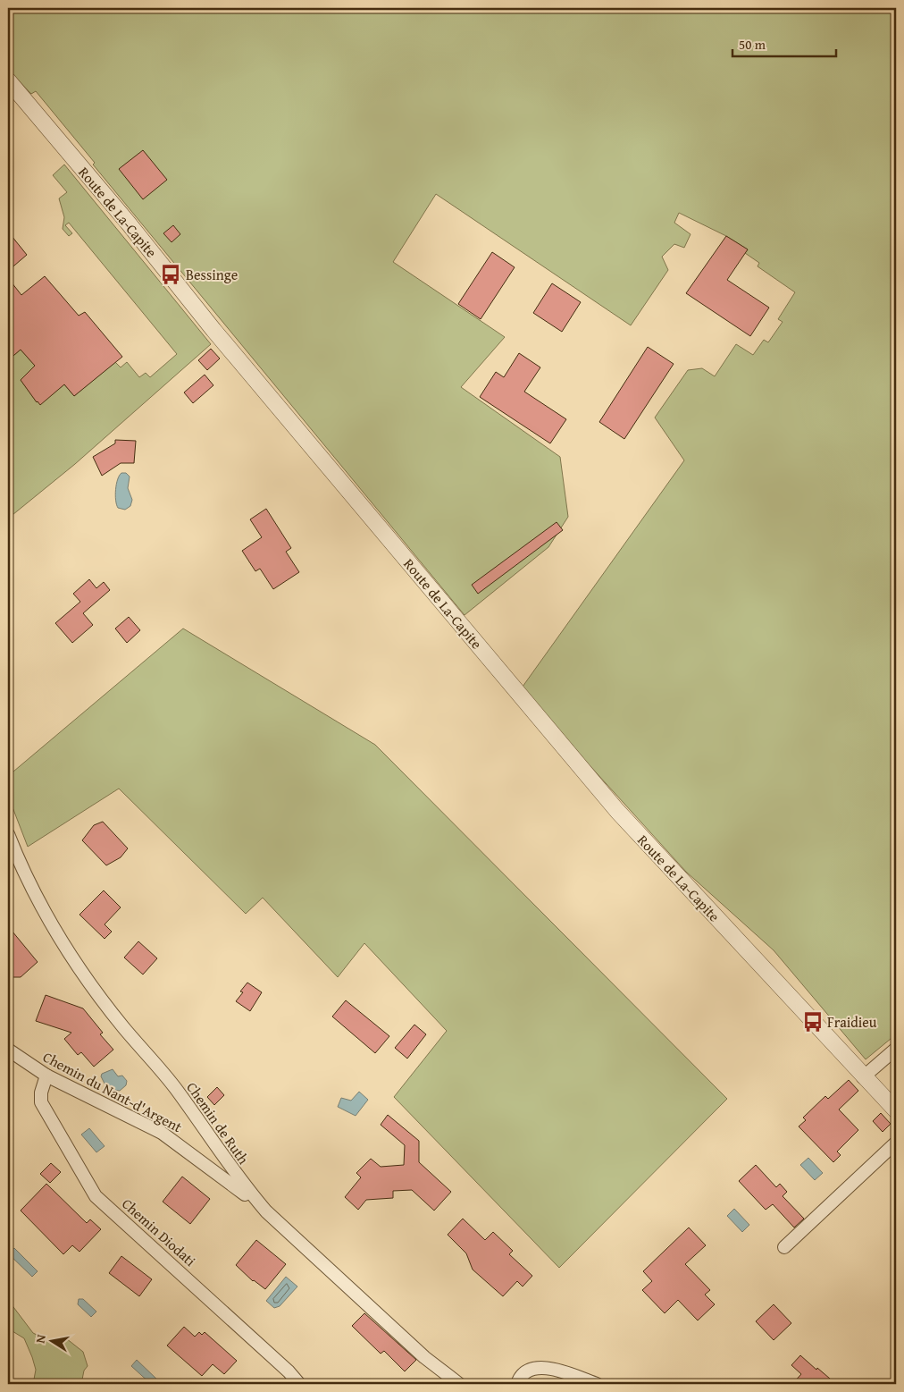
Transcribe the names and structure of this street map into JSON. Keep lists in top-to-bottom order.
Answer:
{
  "streets": {
    "street": [
      "Route de La-Capite",
      "Chemin du Nant-d'Argent",
      "Chemin de Ruth",
      "Chemin Diodati"
    ]
  },
  "crossings": [
    ["Chemin du Nant-d'Argent", "Chemin de Ruth"],
    ["Chemin du Nant-d'Argent", "Chemin Diodati"]
  ],
  "places": {
    "bus stop": ["Bessinge", "Fraidieu"]
  },
  "scale_bar": "50 m",
  "north": "left"
}
